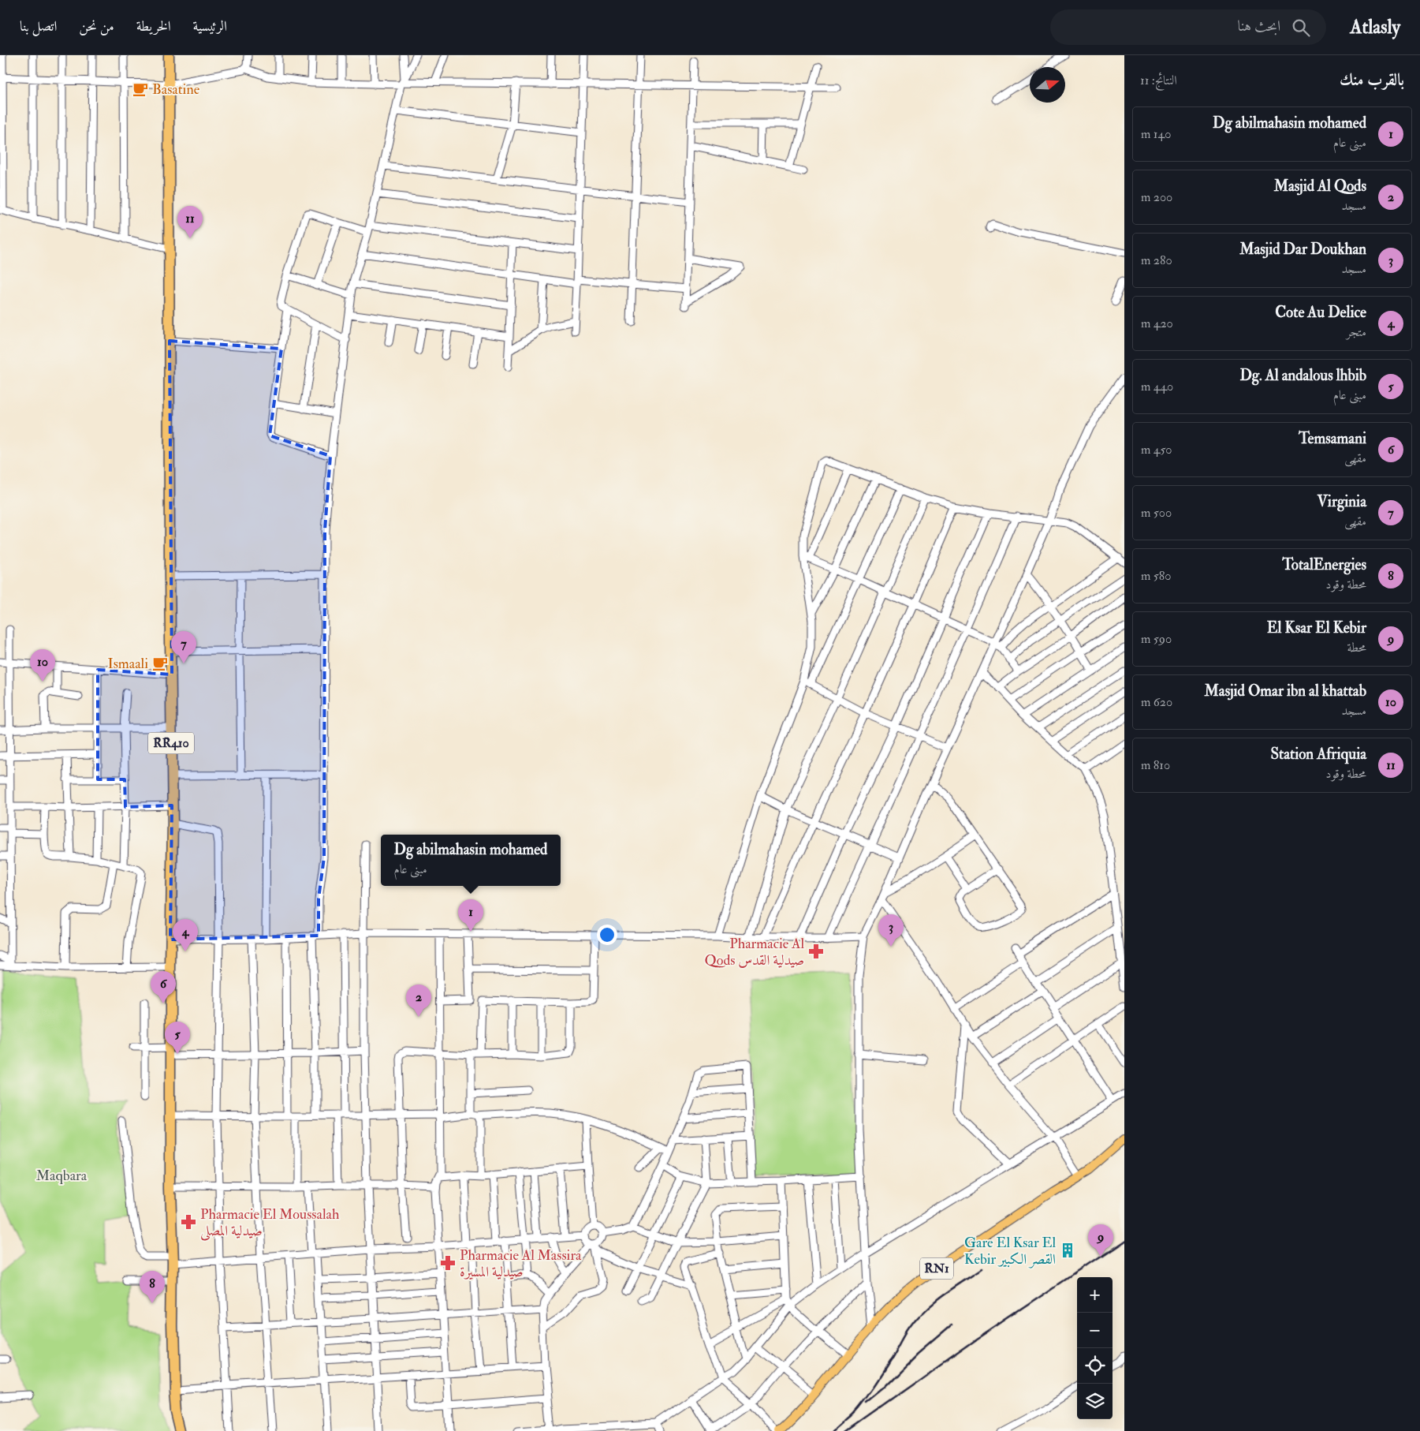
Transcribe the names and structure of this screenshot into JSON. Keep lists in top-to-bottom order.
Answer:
{
  "streets": {
    "highway": ["RR410"],
    "main road": ["RN1"]
  },
  "parks": ["Maqbara"],
  "places": {
    "cafe": ["Basatine", "Ismaali"],
    "pharmacy": ["Pharmacie Al Qods صيدلية القدس", "Pharmacie El Moussalah صيدلية المصلى", "Pharmacie Al Massira صيدلية المسيرة"],
    "building": ["Gare El Ksar El Kebir القصر الكبير"]
  },
  "north": "right",
  "page": {
    "header": "Atlasly",
    "search": "ابحث هنا",
    "nav": [
      "الرئيسية",
      "الخريطة",
      "من نحن",
      "اتصل بنا"
    ],
    "heading": ["بالقرب منك", "النتائج: 11"],
    "list": [
      {
        "mark": "1",
        "name": "Dg abilmahasin mohamed",
        "note": "مبنى عام",
        "value": "140 m"
      },
      {
        "mark": "2",
        "name": "Masjid Al Qods",
        "note": "مسجد",
        "value": "200 m"
      },
      {
        "mark": "3",
        "name": "Masjid Dar Doukhan",
        "note": "مسجد",
        "value": "280 m"
      },
      {
        "mark": "4",
        "name": "Cote Au Delice",
        "note": "متجر",
        "value": "420 m"
      },
      {
        "mark": "5",
        "name": "Dg. Al andalous lhbib",
        "note": "مبنى عام",
        "value": "440 m"
      },
      {
        "mark": "6",
        "name": "Temsamani",
        "note": "مقهى",
        "value": "450 m"
      },
      {
        "mark": "7",
        "name": "Virginia",
        "note": "مقهى",
        "value": "500 m"
      },
      {
        "mark": "8",
        "name": "TotalEnergies",
        "note": "محطة وقود",
        "value": "580 m"
      },
      {
        "mark": "9",
        "name": "El Ksar El Kebir",
        "note": "محطة",
        "value": "590 m"
      },
      {
        "mark": "10",
        "name": "Masjid Omar ibn al khattab",
        "note": "مسجد",
        "value": "620 m"
      },
      {
        "mark": "11",
        "name": "Station Afriquia",
        "note": "محطة وقود",
        "value": "810 m"
      }
    ],
    "pins": [
      "11",
      "7",
      "10",
      "1",
      "3",
      "4",
      "6",
      "2",
      "5",
      "9",
      "8"
    ],
    "popup": ["Dg abilmahasin mohamed", "مبنى عام"],
    "map_buttons": ["+", "−"]
  }
}
